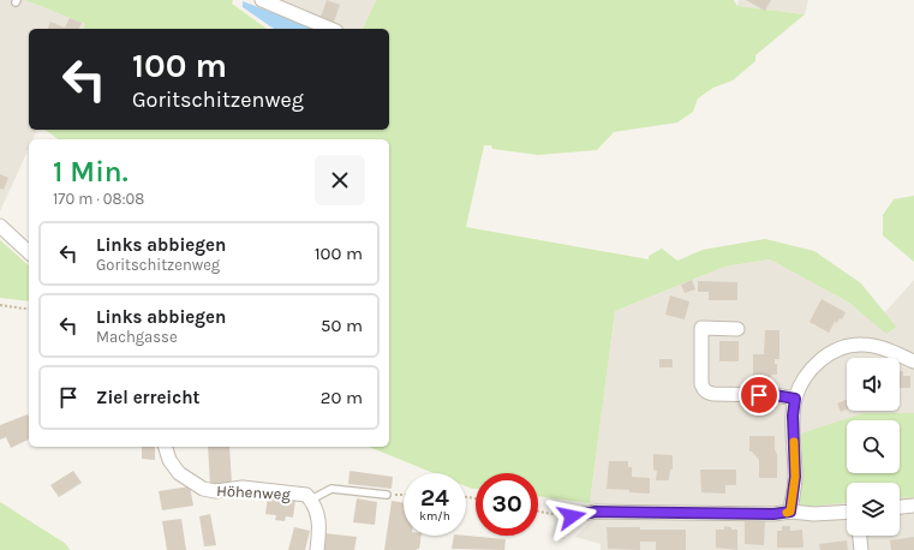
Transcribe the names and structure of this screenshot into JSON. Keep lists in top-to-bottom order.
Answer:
{
  "streets": {
    "street": ["Höhenweg"]
  },
  "page": {
    "turn": ["100 m", "Goritschitzenweg"],
    "heading": ["1 Min.", "170 m · 08:08"],
    "list": [
      {
        "name": "Links abbiegen",
        "note": "Goritschitzenweg",
        "value": "100 m"
      },
      {
        "name": "Links abbiegen",
        "note": "Machgasse",
        "value": "50 m"
      },
      {
        "name": "Ziel erreicht",
        "value": "20 m"
      }
    ],
    "speed": "24 km/h",
    "limit": "30"
  }
}
